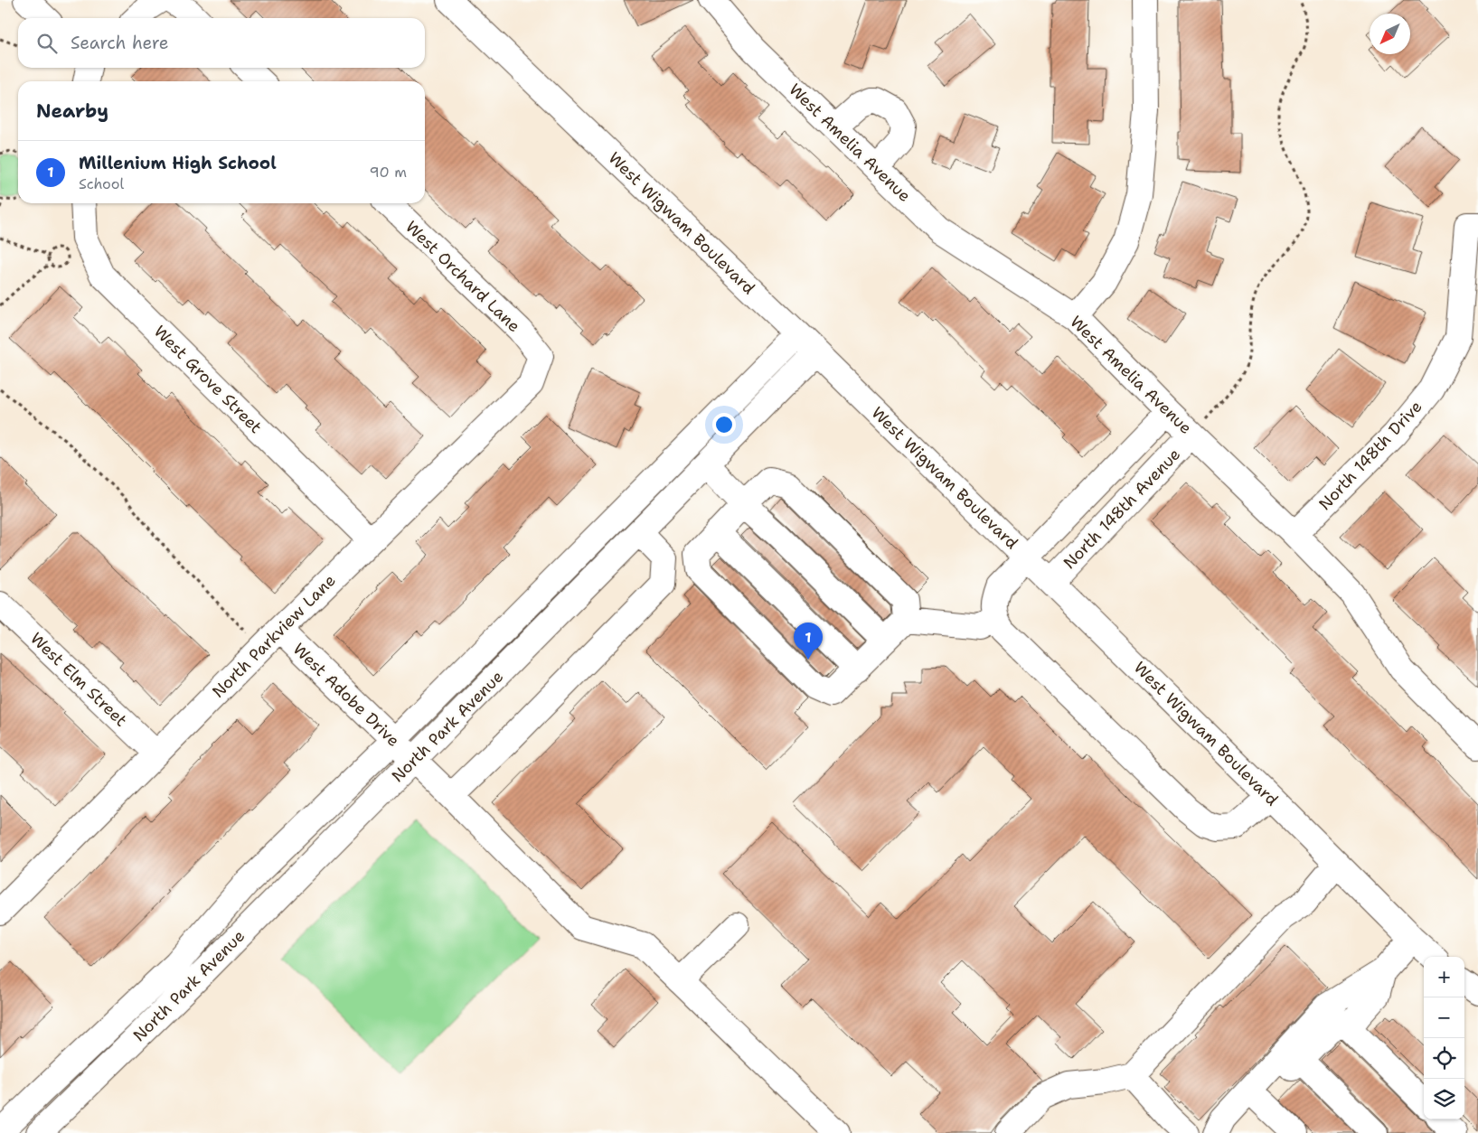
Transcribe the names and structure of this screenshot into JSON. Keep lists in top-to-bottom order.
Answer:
{
  "streets": {
    "street": [
      "West Amelia Avenue",
      "West Wigwam Boulevard",
      "West Orchard Lane",
      "West Grove Street",
      "North 148th Drive",
      "North 148th Avenue",
      "North Parkview Lane",
      "West Elm Street",
      "West Adobe Drive",
      "North Park Avenue"
    ]
  },
  "crossings": [
    ["West Amelia Avenue", "North 148th Drive"],
    ["West Amelia Avenue", "North 148th Avenue"],
    ["West Wigwam Boulevard", "North 148th Avenue"],
    ["West Wigwam Boulevard", "North Park Avenue"],
    ["West Orchard Lane", "North Parkview Lane"],
    ["West Grove Street", "North Parkview Lane"],
    ["North Parkview Lane", "West Elm Street"],
    ["North Parkview Lane", "West Adobe Drive"],
    ["West Adobe Drive", "North Park Avenue"]
  ],
  "north": "bottom left",
  "page": {
    "search": "Search here",
    "heading": "Nearby",
    "list": [
      {
        "mark": "1",
        "name": "Millenium High School",
        "note": "School",
        "value": "90 m"
      }
    ],
    "pins": "1",
    "map_buttons": ["+", "−"]
  }
}
